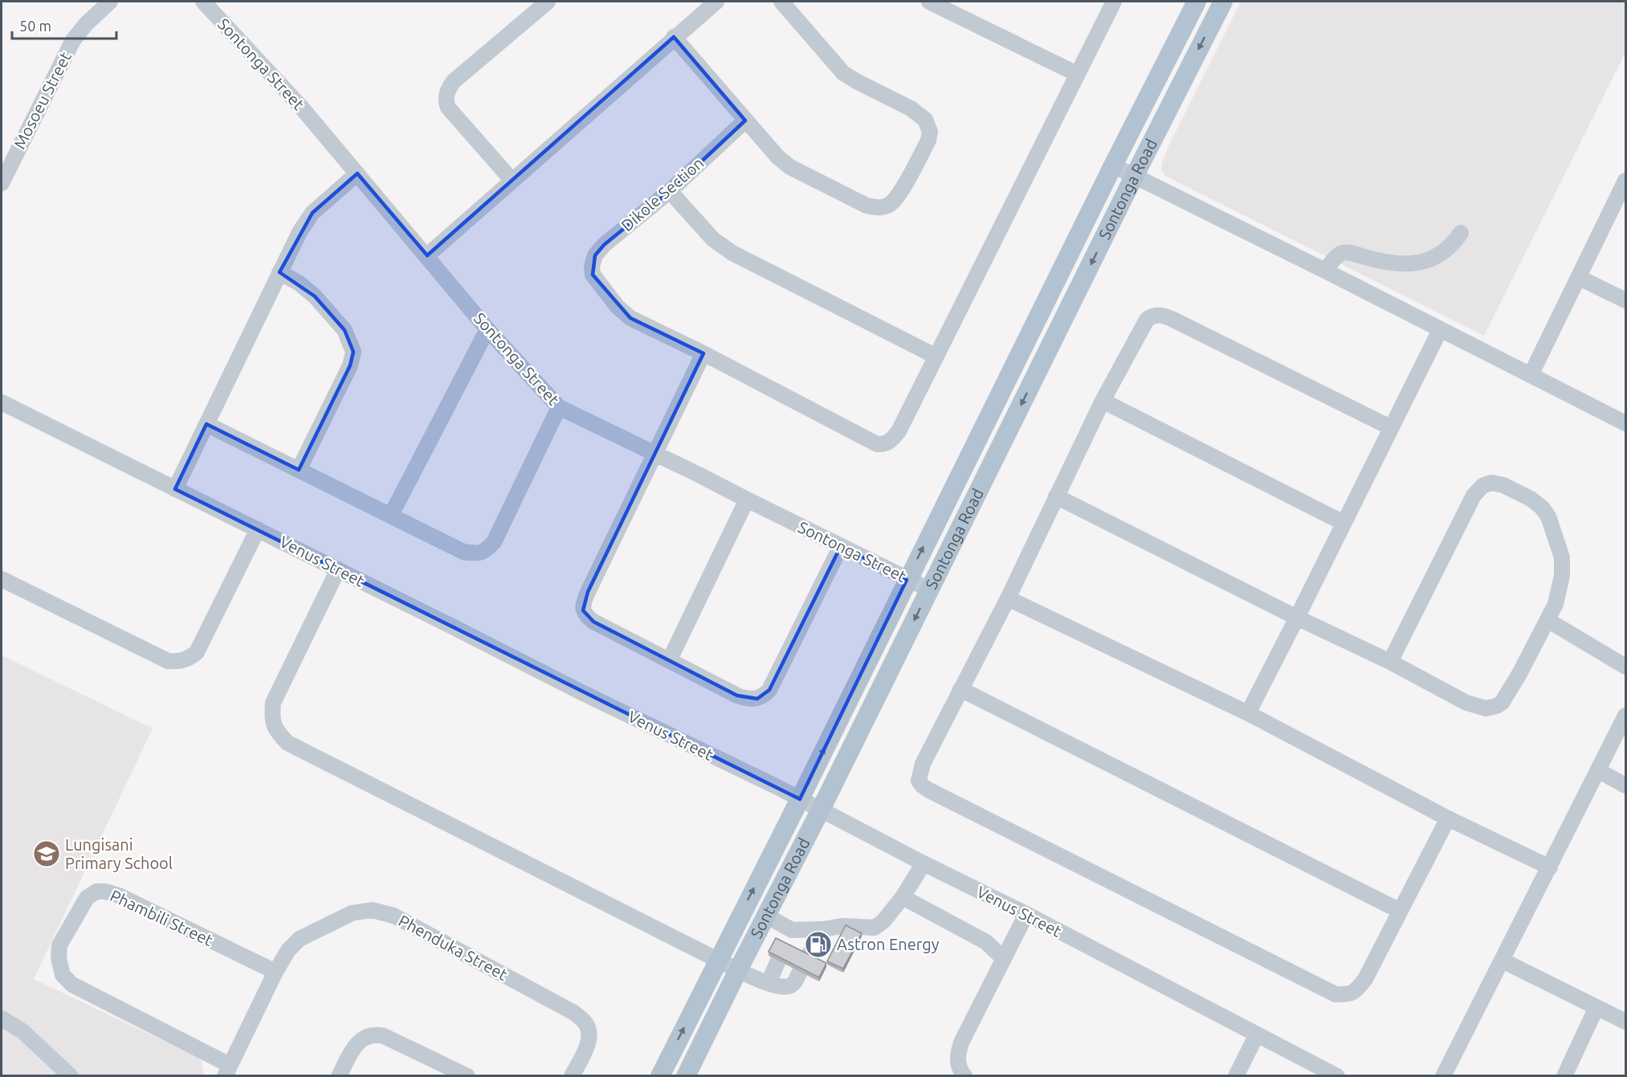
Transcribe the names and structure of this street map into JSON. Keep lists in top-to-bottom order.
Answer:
{
  "streets": {
    "main road": ["Sontonga Road"],
    "street": [
      "Sontonga Street",
      "Mosoeu Street",
      "Dikole Section",
      "Venus Street",
      "Phambili Street",
      "Phenduka Street"
    ]
  },
  "crossings": [
    ["Sontonga Street", "Sontonga Road"],
    ["Sontonga Road", "Venus Street"],
    ["Phambili Street", "Phenduka Street"]
  ],
  "places": {
    "school or university": ["Lungisani Primary School"],
    "fuel station": ["Astron Energy"]
  },
  "scale_bar": "50 m"
}
